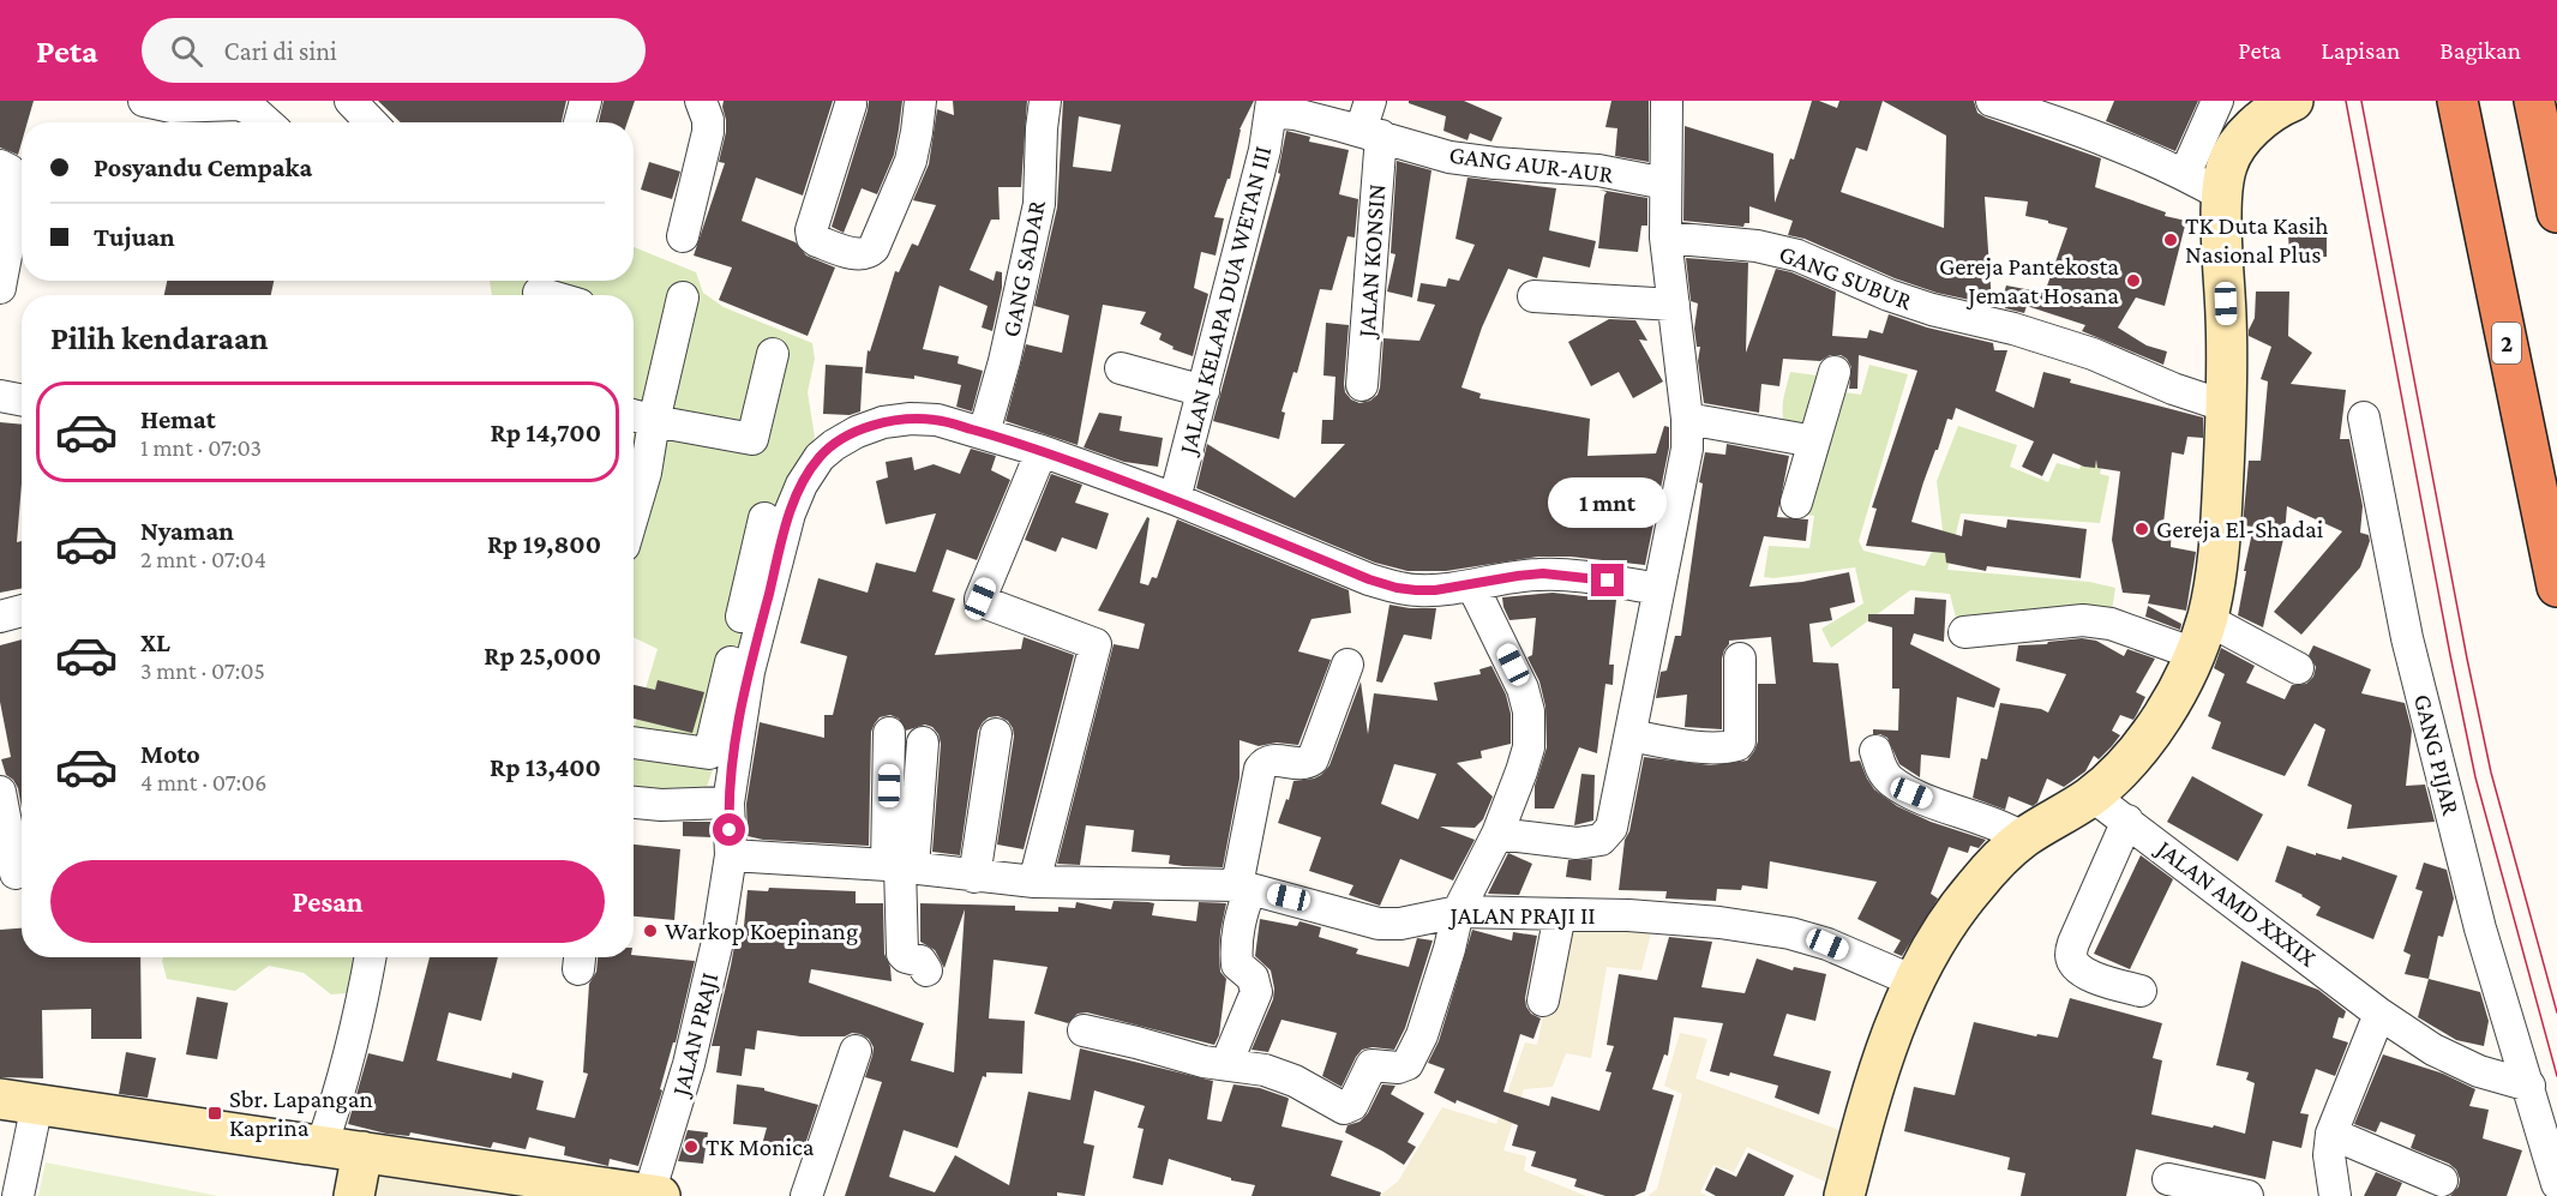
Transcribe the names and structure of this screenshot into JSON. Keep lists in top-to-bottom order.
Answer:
{
  "streets": {
    "highway": ["2"],
    "street": [
      "GANG AUR-AUR",
      "JALAN KONSIN",
      "GANG SADAR",
      "GANG SUBUR",
      "JALAN KELAPA DUA WETAN III",
      "GANG PIJAR",
      "JALAN AMD XXXIX",
      "JALAN PRAJI II",
      "JALAN PRAJI"
    ]
  },
  "crossings": [
    ["GANG AUR-AUR", "JALAN KONSIN"],
    ["GANG AUR-AUR", "JALAN KELAPA DUA WETAN III"],
    ["GANG SADAR", "JALAN PRAJI"],
    ["JALAN KELAPA DUA WETAN III", "JALAN PRAJI"],
    ["GANG PIJAR", "JALAN AMD XXXIX"],
    ["JALAN PRAJI II", "JALAN PRAJI"]
  ],
  "places": {
    "other": [
      "TK Duta Kasih Nasional Plus",
      "Gereja Pantekosta Jemaat Hosana",
      "Gereja El-Shadai",
      "Warkop Koepinang",
      "TK Monica"
    ],
    "transit": ["Sbr. Lapangan Kaprina"]
  },
  "page": {
    "header": "Peta",
    "search": "Cari di sini",
    "nav": ["Peta", "Lapisan", "Bagikan"],
    "banner": ["Posyandu Cempaka", "Tujuan"],
    "heading": "Pilih kendaraan",
    "list": [
      {
        "name": "Hemat",
        "note": "1 mnt · 07:03",
        "value": "Rp 14,700"
      },
      {
        "name": "Nyaman",
        "note": "2 mnt · 07:04",
        "value": "Rp 19,800"
      },
      {
        "name": "XL",
        "note": "3 mnt · 07:05",
        "value": "Rp 25,000"
      },
      {
        "name": "Moto",
        "note": "4 mnt · 07:06",
        "value": "Rp 13,400"
      }
    ],
    "bubble": "1 mnt",
    "buttons": "Pesan"
  }
}
